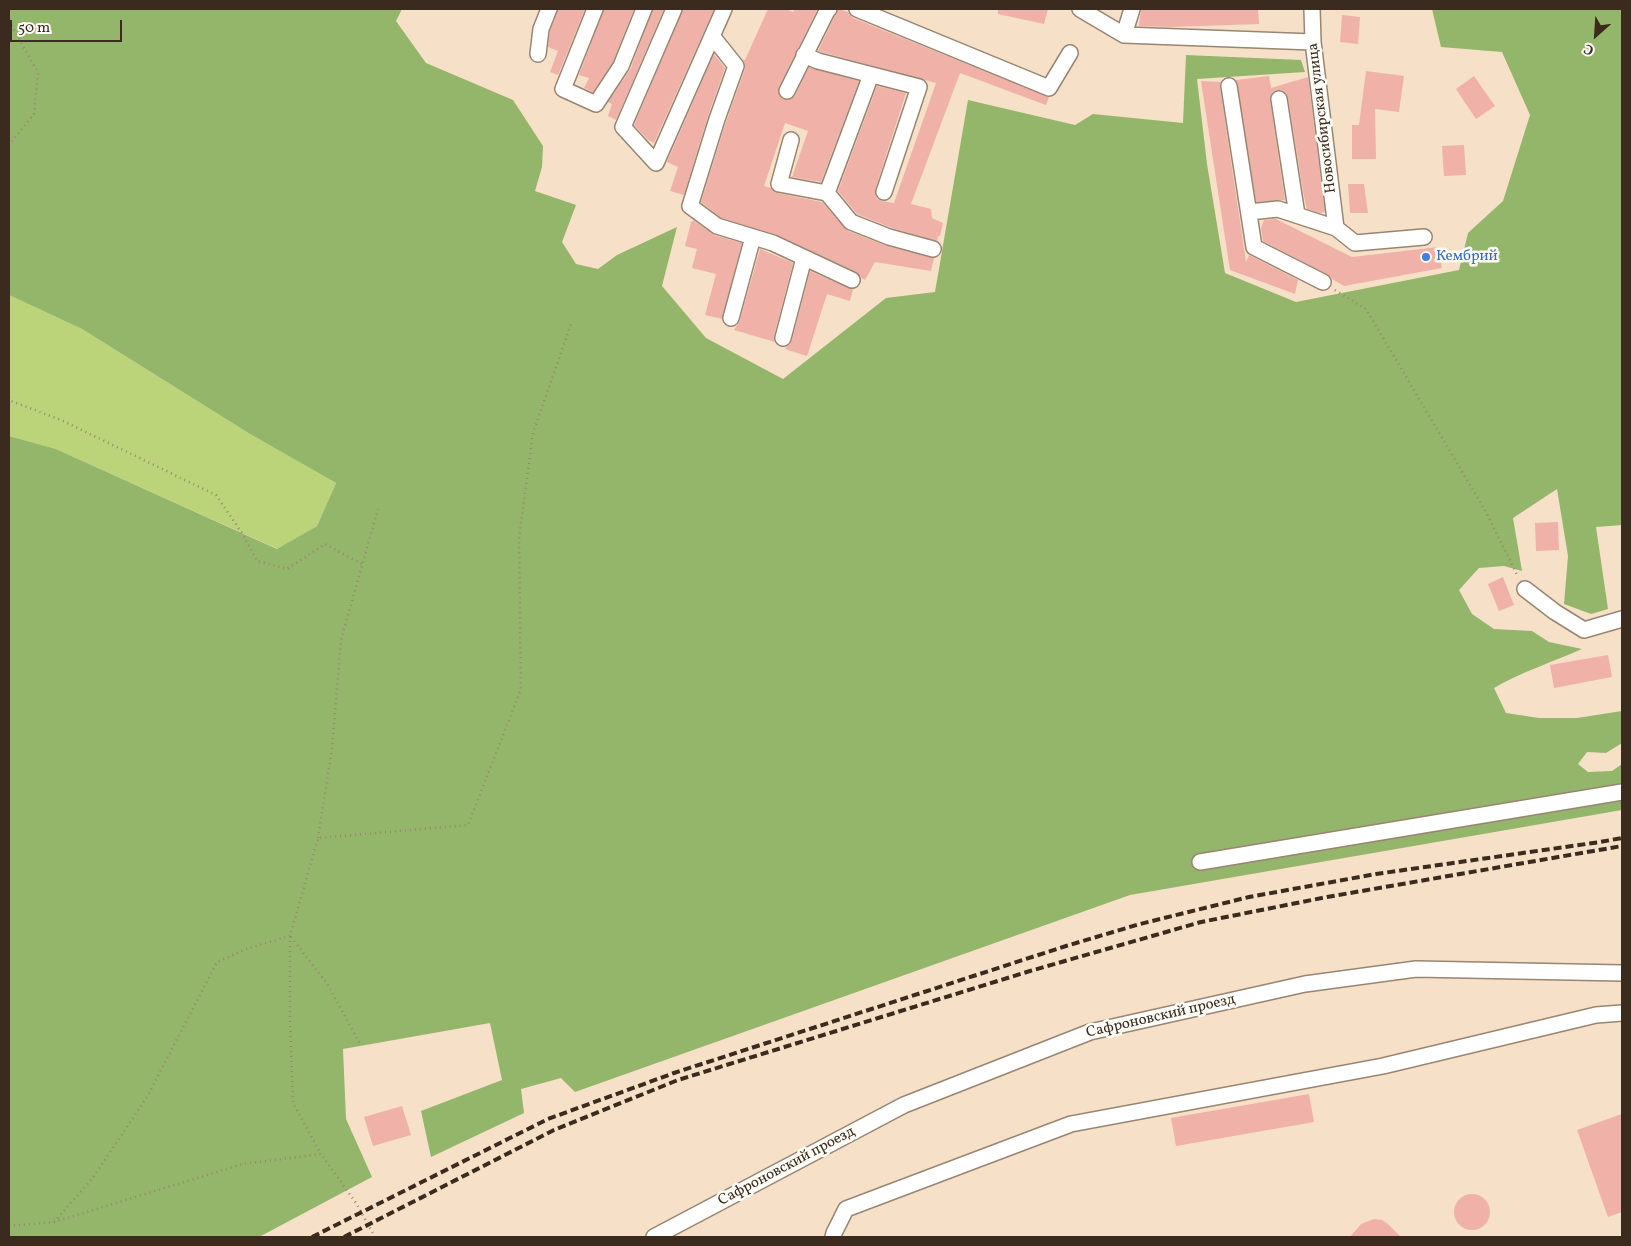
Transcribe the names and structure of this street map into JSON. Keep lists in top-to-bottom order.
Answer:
{
  "streets": {
    "street": ["Новосибирская улица", "Сафроновский проезд"]
  },
  "places": ["Кембрий"],
  "scale_bar": "50 m",
  "north": "bottom left"
}
